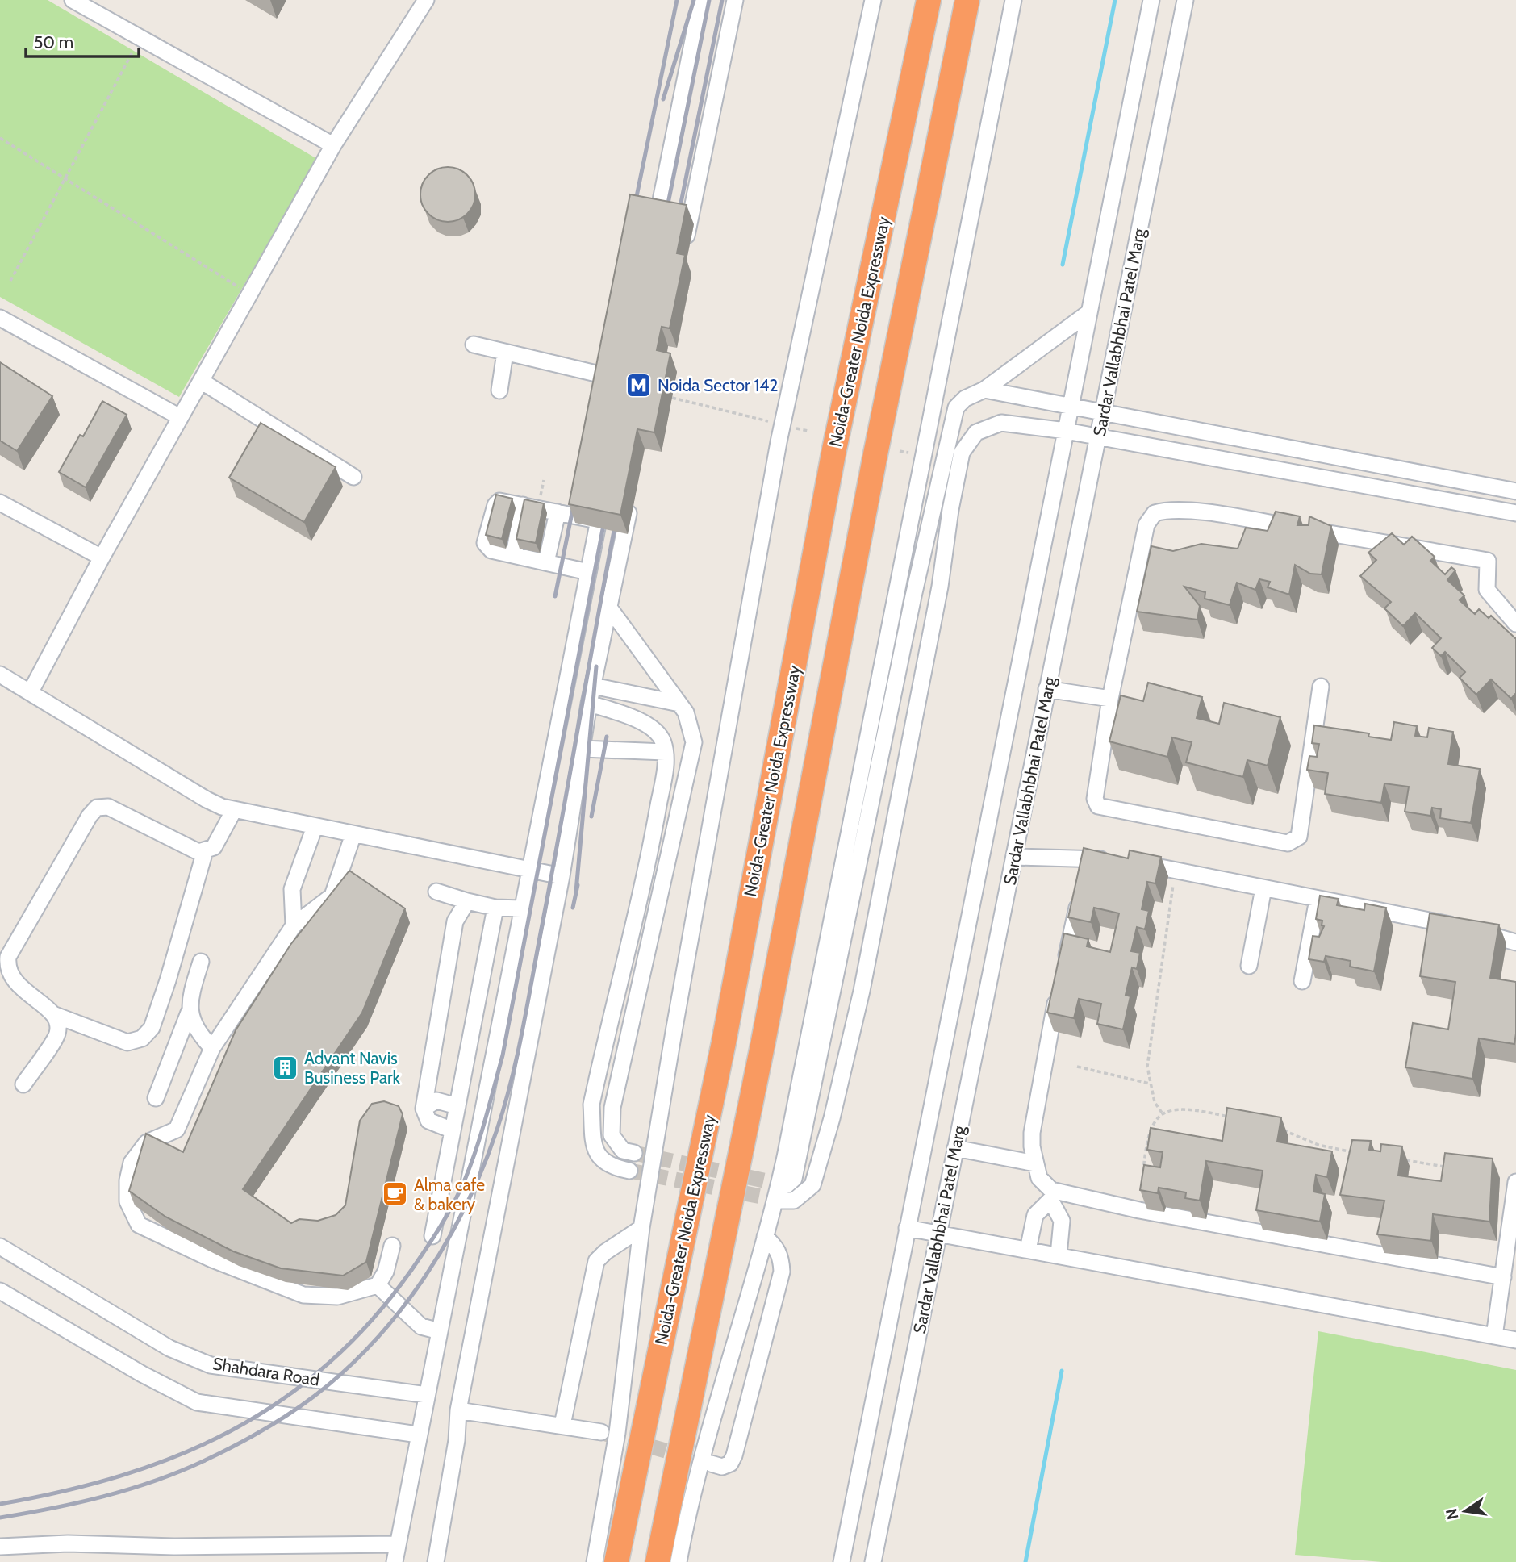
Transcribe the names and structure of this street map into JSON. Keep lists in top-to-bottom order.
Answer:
{
  "streets": {
    "highway": ["Noida-Greater Noida Expressway"],
    "street": ["Sardar Vallabhbhai Patel Marg", "Shahdara Road"]
  },
  "places": {
    "metro station": ["Noida Sector 142"],
    "building": ["Advant Navis Business Park"],
    "cafe": ["Alma cafe & bakery"]
  },
  "scale_bar": "50 m",
  "north": "left"
}
